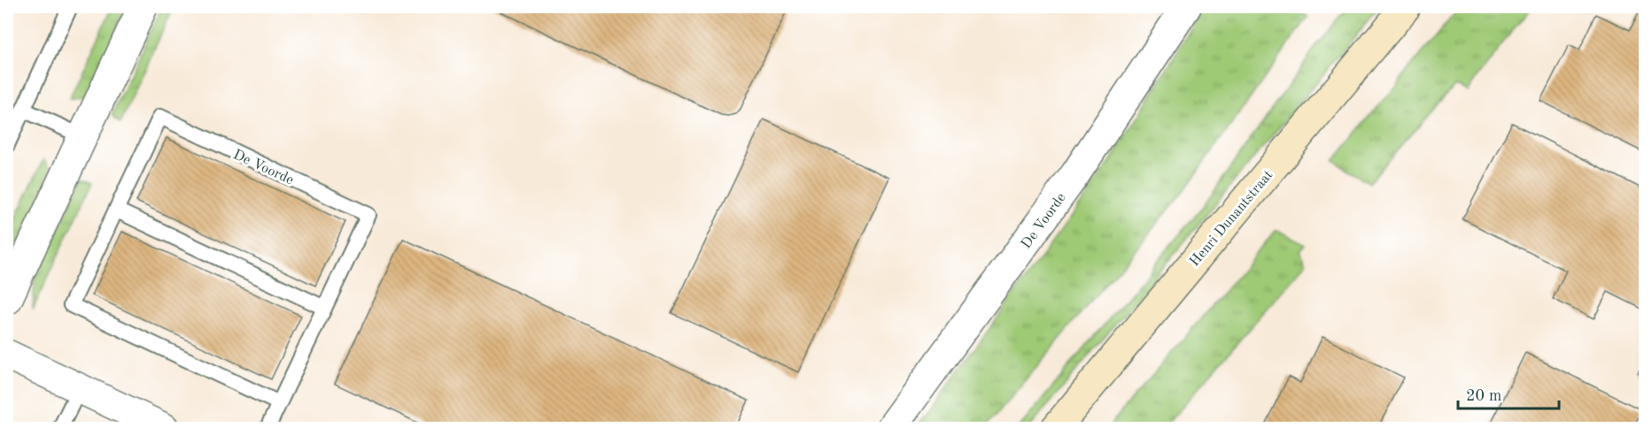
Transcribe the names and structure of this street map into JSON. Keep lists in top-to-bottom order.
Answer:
{
  "streets": {
    "main road": ["Henri Dunantstraat"],
    "street": ["De Voorde"]
  },
  "scale_bar": "20 m"
}
